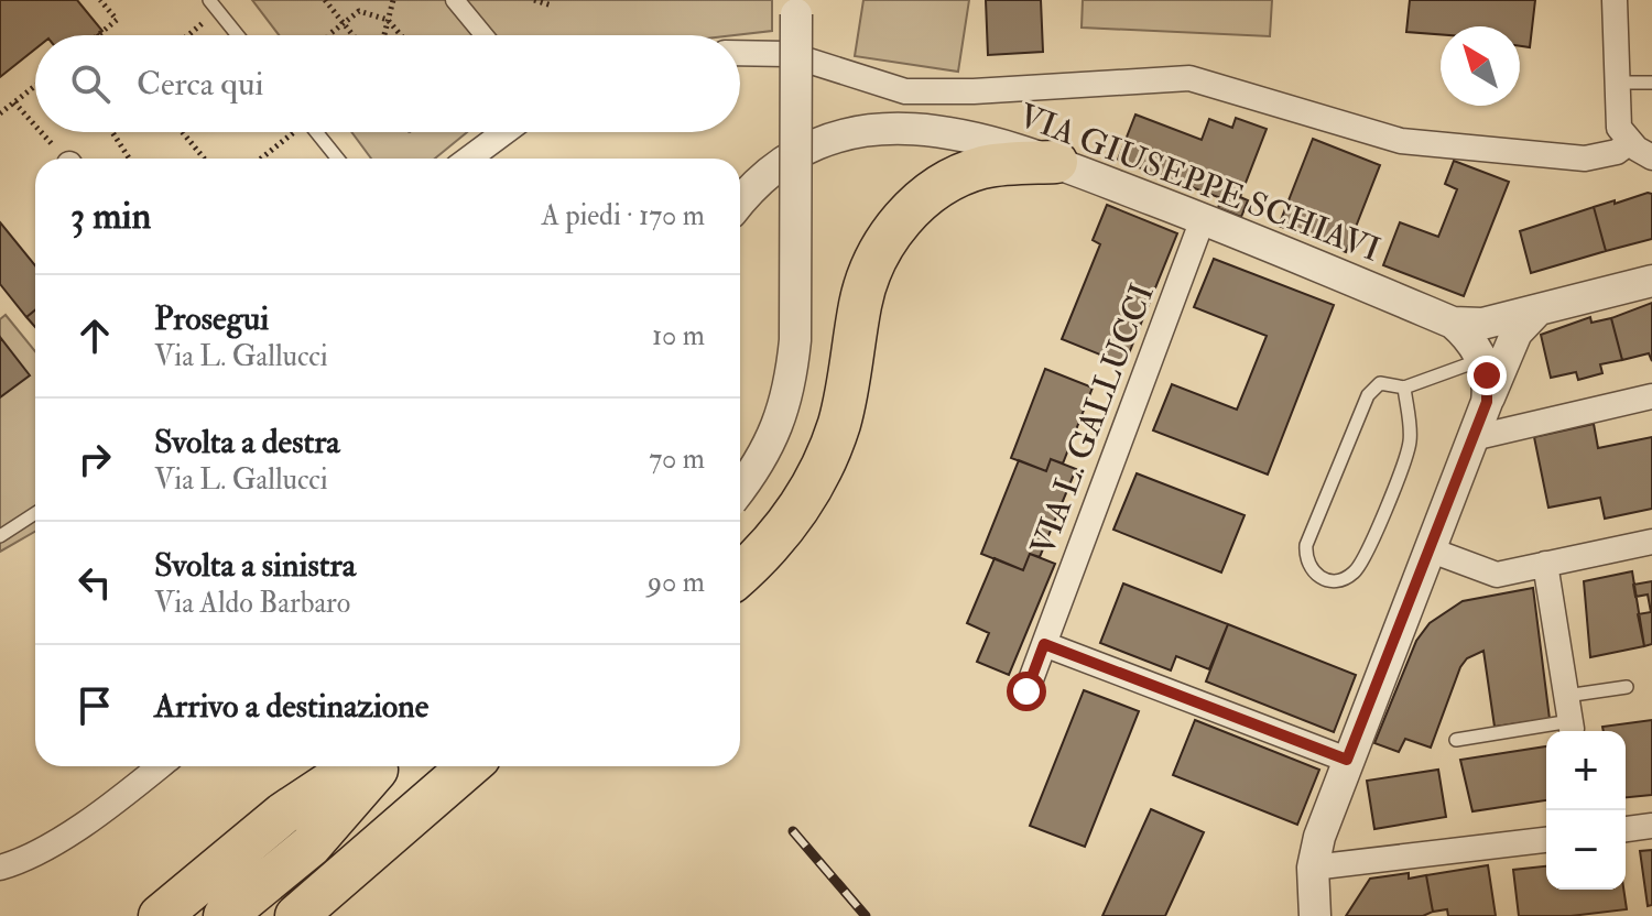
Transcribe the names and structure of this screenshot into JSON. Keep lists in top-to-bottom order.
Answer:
{
  "streets": {
    "street": ["VIA GIUSEPPE SCHIAVI", "VIA L. GALLUCCI"]
  },
  "crossings": [
    ["VIA GIUSEPPE SCHIAVI", "VIA L. GALLUCCI"]
  ],
  "north": "top left",
  "page": {
    "search": "Cerca qui",
    "heading": ["3 min", "A piedi · 170 m"],
    "list": [
      ["Prosegui", "Via L. Gallucci", "10 m"],
      ["Svolta a destra", "Via L. Gallucci", "70 m"],
      ["Svolta a sinistra", "Via Aldo Barbaro", "90 m"],
      "Arrivo a destinazione"
    ],
    "map_buttons": ["+", "−"]
  }
}
